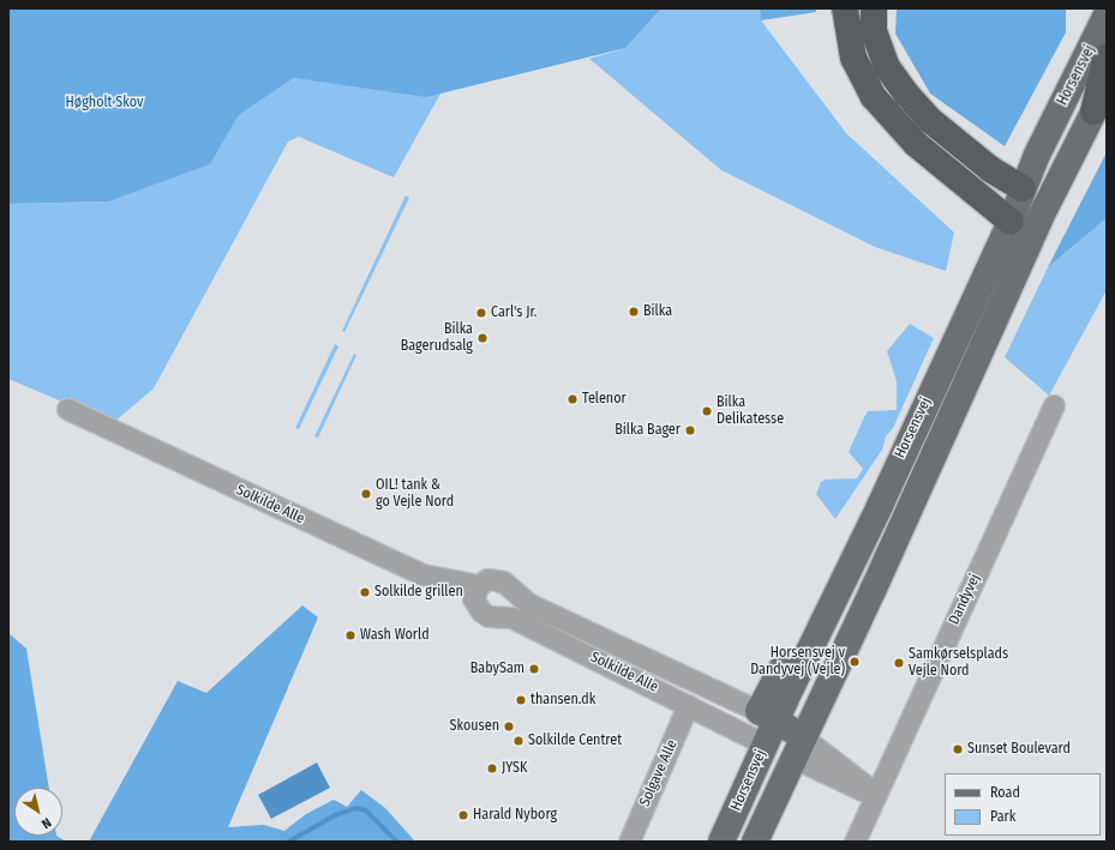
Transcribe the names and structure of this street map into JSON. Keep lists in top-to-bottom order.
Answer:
{
  "streets": {
    "main road": ["Horsensvej"],
    "street": ["Solkilde Alle", "Dandyvej", "Solgave Alle"]
  },
  "crossings": [
    ["Horsensvej", "Solkilde Alle"],
    ["Solkilde Alle", "Solgave Alle"]
  ],
  "parks": ["Høgholt Skov"],
  "places": [
    "Bilka",
    "Carl's Jr.",
    "Bilka Bagerudsalg",
    "Telenor",
    "Bilka Delikatesse",
    "Bilka Bager",
    "OIL! tank & go Vejle Nord",
    "Solkilde grillen",
    "Wash World",
    "Horsensvej v Dandyvej (Vejle)",
    "Samkørselsplads Vejle Nord",
    "BabySam",
    "thansen.dk",
    "Skousen",
    "Solkilde Centret",
    "Sunset Boulevard",
    "JYSK",
    "Harald Nyborg"
  ],
  "legend": ["Road", "Park"],
  "north": "bottom right"
}
